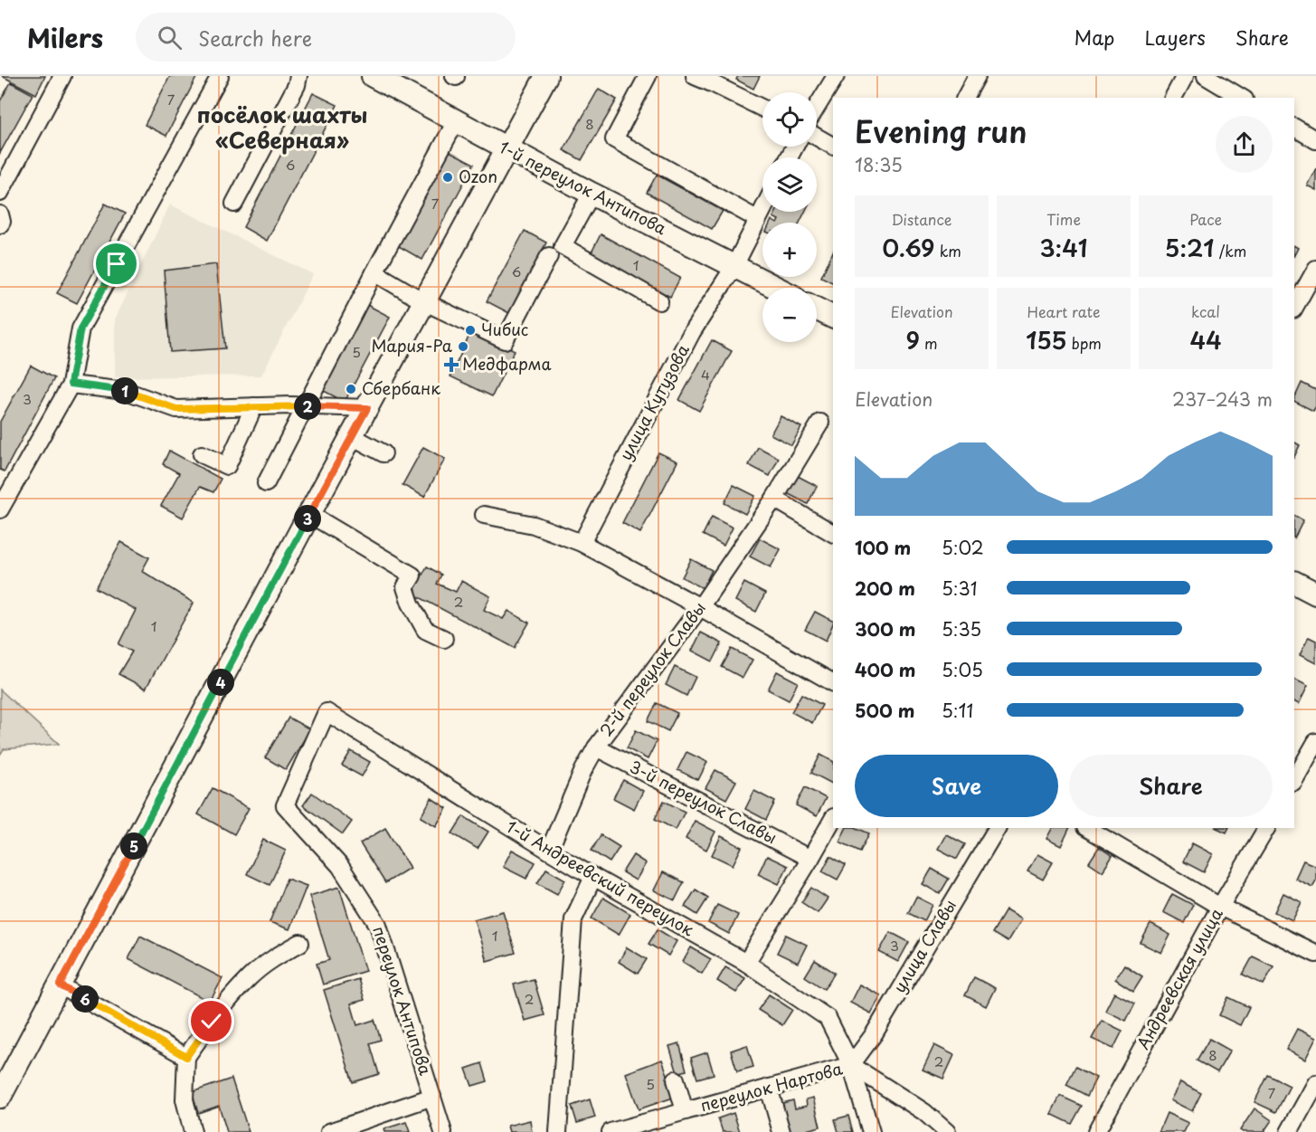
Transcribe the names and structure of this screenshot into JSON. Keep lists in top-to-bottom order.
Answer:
{
  "streets": {
    "main road": ["1-й переулок Антипова"],
    "street": [
      "улица Кутузова",
      "2-й переулок Славы",
      "3-й переулок Славы",
      "1-й Андреевский переулок",
      "улица Славы",
      "Андреевская улица",
      "переулок Антипова",
      "переулок Нартова"
    ]
  },
  "crossings": [
    ["1-й переулок Антипова", "улица Кутузова"],
    ["2-й переулок Славы", "3-й переулок Славы"],
    ["2-й переулок Славы", "1-й Андреевский переулок"],
    ["1-й Андреевский переулок", "улица Славы"],
    ["1-й Андреевский переулок", "переулок Антипова"],
    ["1-й Андреевский переулок", "переулок Нартова"],
    ["улица Славы", "переулок Нартова"]
  ],
  "districts": ["посёлок шахты «Северная»"],
  "places": {
    "other": [
      "Ozon",
      "Чибис",
      "Мария-Ра",
      "Сбербанк"
    ],
    "health": ["Медфарма"]
  },
  "house_numbers": [
    "7",
    "8",
    "6",
    "7",
    "1",
    "6",
    "5",
    "4",
    "3",
    "2",
    "1",
    "1",
    "3",
    "2",
    "8",
    "2",
    "5",
    "7"
  ],
  "page": {
    "header": "Milers",
    "search": "Search here",
    "nav": ["Map", "Layers", "Share"],
    "map_buttons": ["+", "−"],
    "heading": ["Evening run", "18:35"],
    "stats": [
      ["Distance", "0.69 km"],
      ["Time", "3:41"],
      ["Pace", "5:21 /km"],
      ["Elevation", "9 m"],
      ["Heart rate", "155 bpm"],
      ["kcal", "44"]
    ],
    "chart": ["Elevation", "237–243 m"],
    "pins": [
      "1",
      "2",
      "3",
      "4",
      "5",
      "6"
    ],
    "list": [
      {
        "name": "100 m",
        "note": "5:02"
      },
      {
        "name": "200 m",
        "note": "5:31"
      },
      {
        "name": "300 m",
        "note": "5:35"
      },
      {
        "name": "400 m",
        "note": "5:05"
      },
      {
        "name": "500 m",
        "note": "5:11"
      }
    ],
    "buttons": ["Save", "Share"]
  }
}
